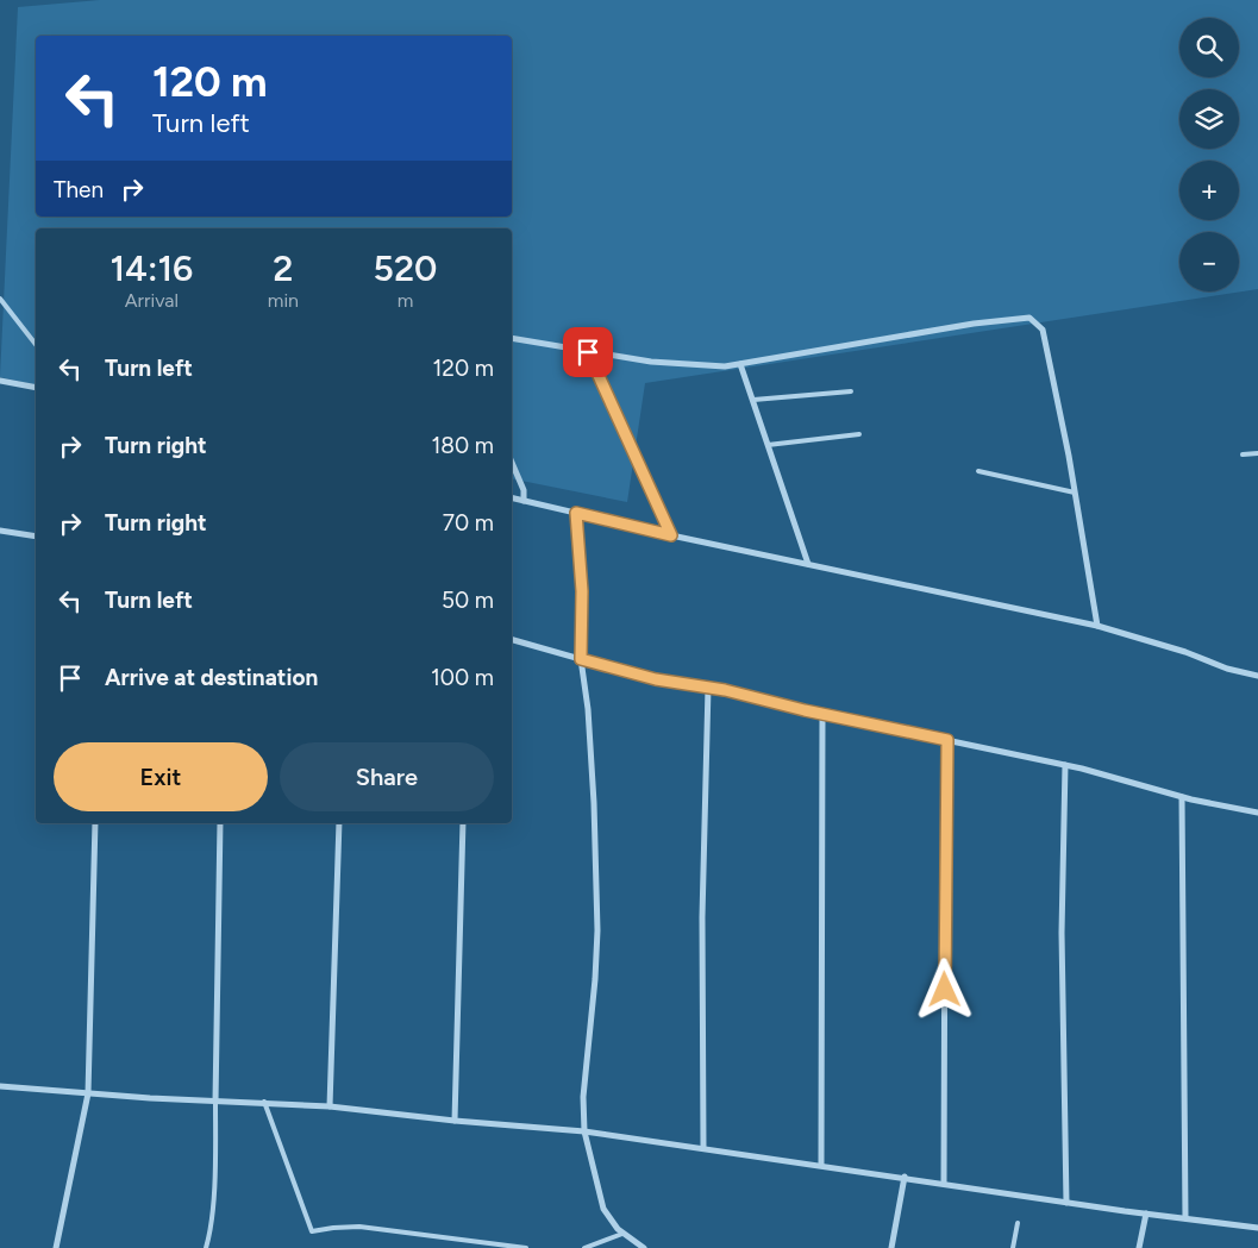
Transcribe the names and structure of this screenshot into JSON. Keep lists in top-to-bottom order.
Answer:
{
  "page": {
    "map_buttons": ["+", "−"],
    "turn": ["120 m", "Turn left"],
    "then": "Then",
    "eta": [
      "14:16",
      "Arrival",
      "2",
      "min",
      "520",
      "m"
    ],
    "list": [
      {
        "name": "Turn left",
        "value": "120 m"
      },
      {
        "name": "Turn right",
        "value": "180 m"
      },
      {
        "name": "Turn right",
        "value": "70 m"
      },
      {
        "name": "Turn left",
        "value": "50 m"
      },
      {
        "name": "Arrive at destination",
        "value": "100 m"
      }
    ],
    "buttons": ["Exit", "Share"]
  }
}
